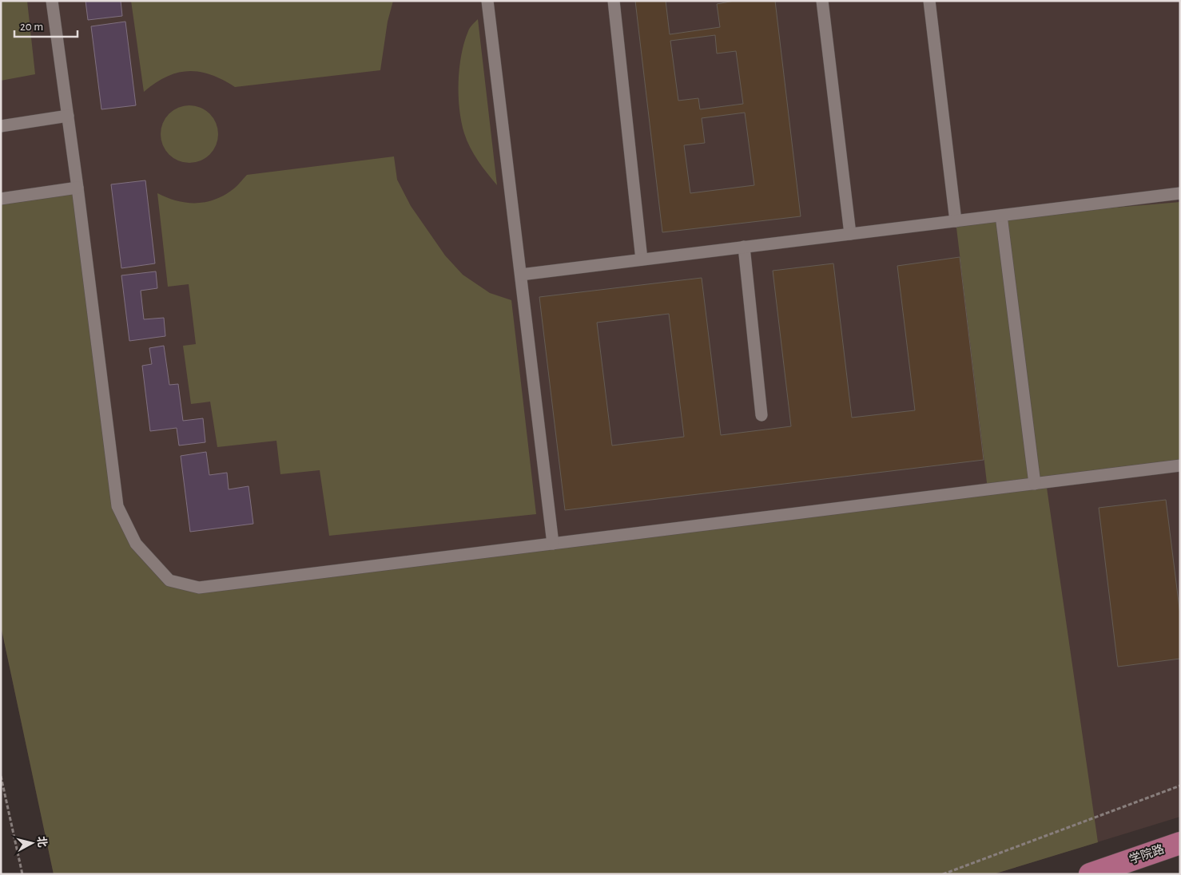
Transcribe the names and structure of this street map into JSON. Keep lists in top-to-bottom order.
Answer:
{
  "streets": {
    "main road": ["学院路"]
  },
  "scale_bar": "20 m",
  "north": "right"
}
